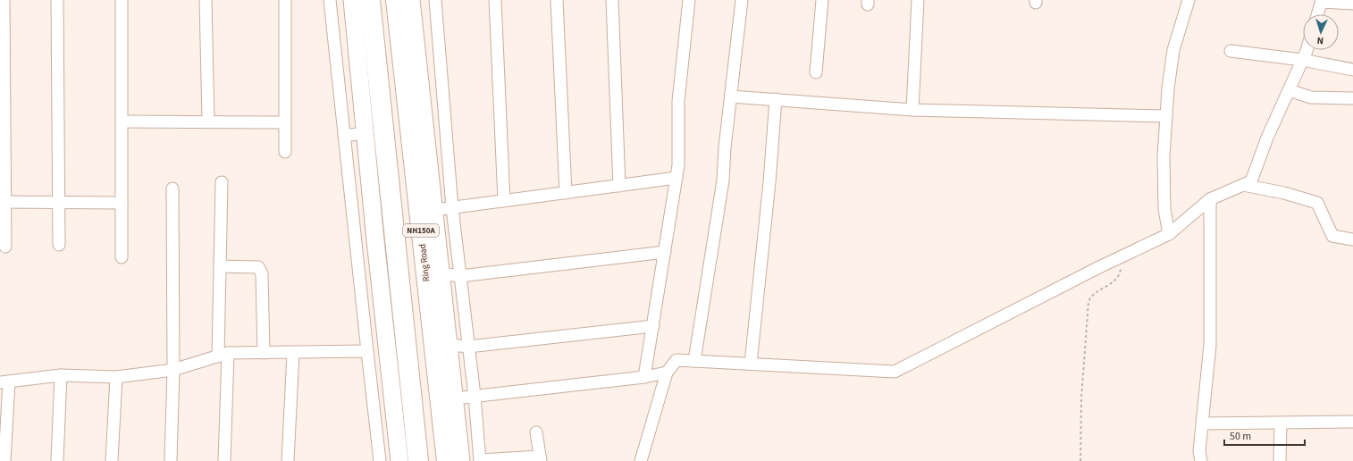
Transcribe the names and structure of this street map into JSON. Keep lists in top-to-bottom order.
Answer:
{
  "streets": {
    "highway": ["NH150A", "Ring Road"]
  },
  "scale_bar": "50 m",
  "north": "bottom"
}
